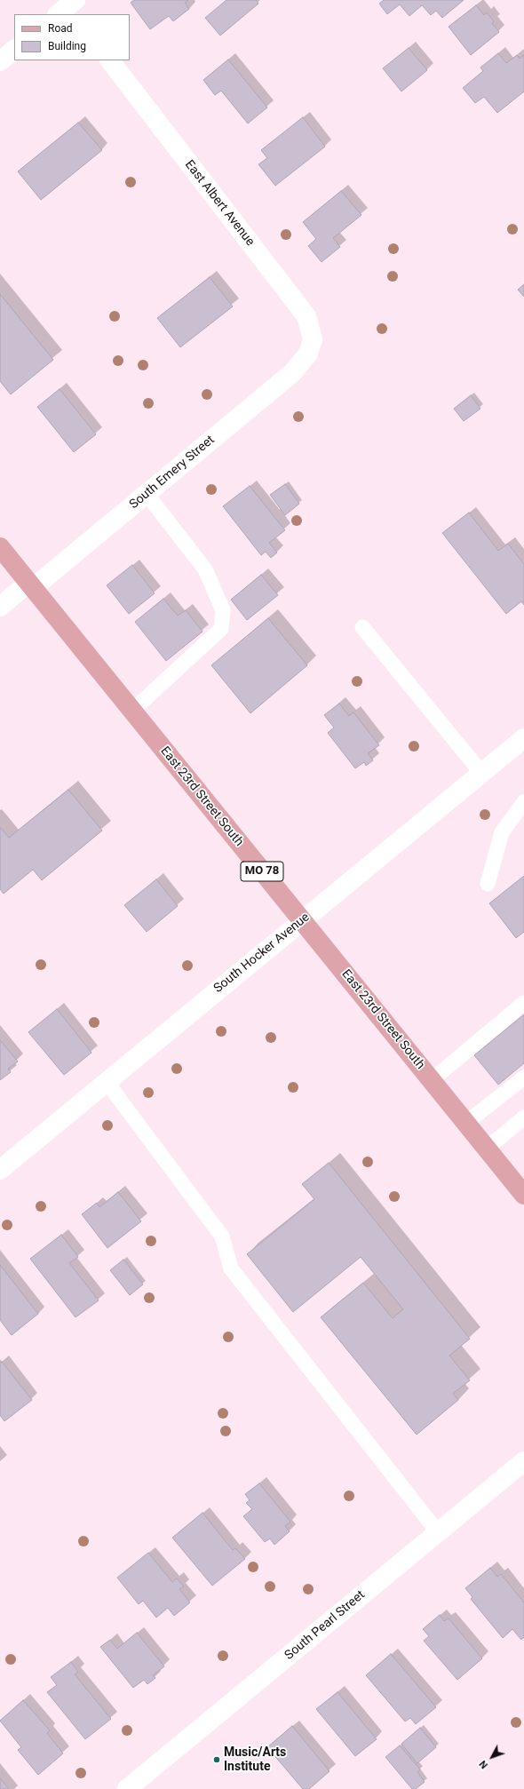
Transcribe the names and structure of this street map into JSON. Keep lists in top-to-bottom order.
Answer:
{
  "streets": {
    "main road": ["East 23rd Street South", "MO 78"],
    "street": [
      "East Albert Avenue",
      "South Emery Street",
      "South Hocker Avenue",
      "South Pearl Street"
    ]
  },
  "crossings": [
    ["East Albert Avenue", "South Emery Street"],
    ["South Emery Street", "East 23rd Street South"],
    ["East 23rd Street South", "South Hocker Avenue"]
  ],
  "places": ["Music/Arts Institute"],
  "legend": ["Road", "Building"],
  "north": "bottom left"
}
